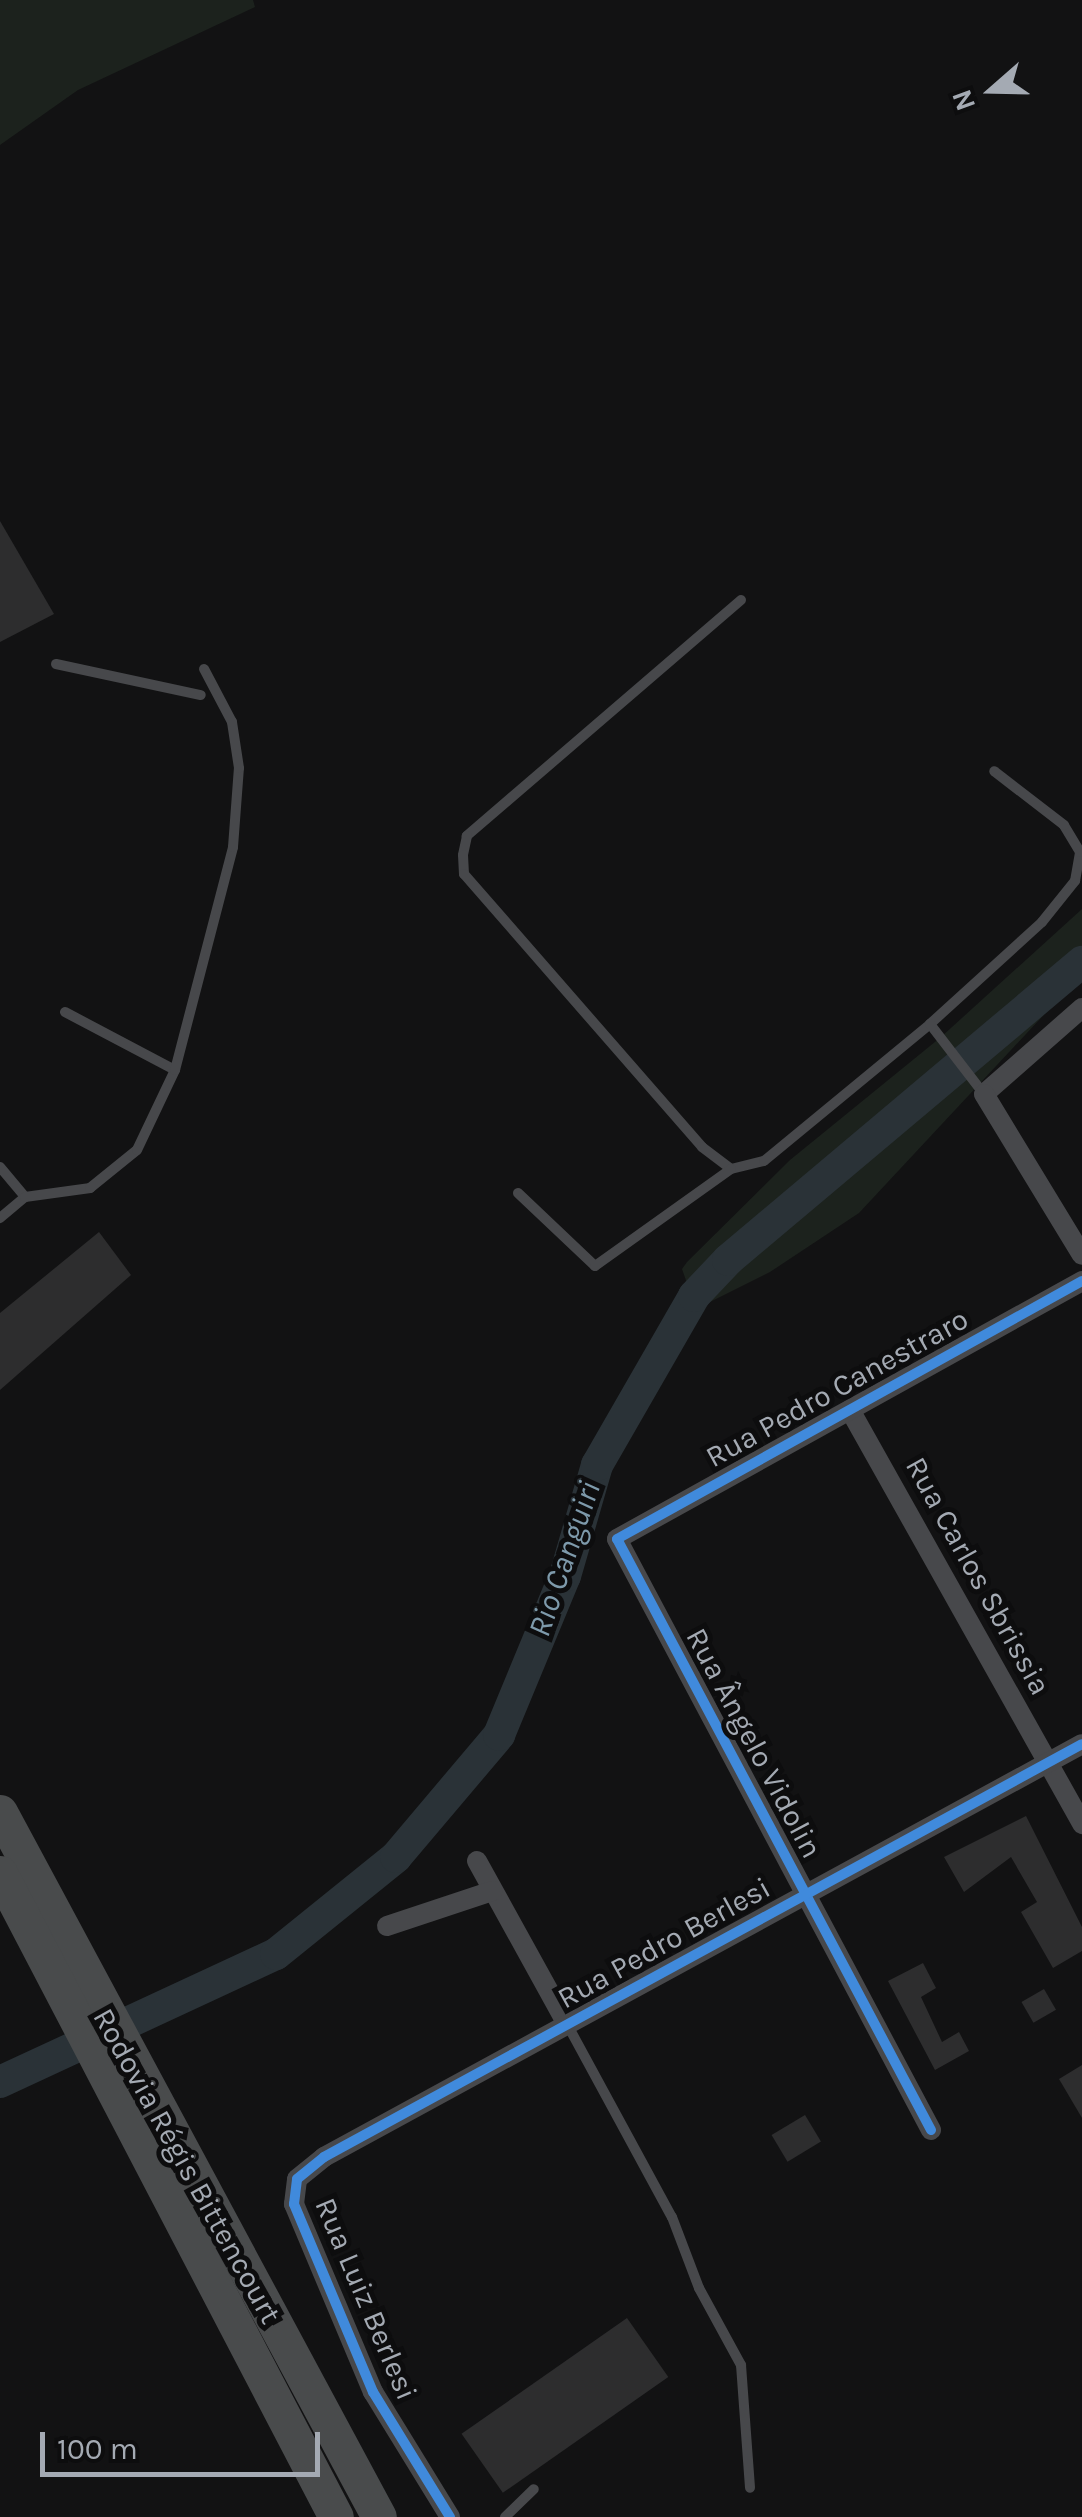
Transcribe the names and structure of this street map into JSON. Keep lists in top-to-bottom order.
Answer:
{
  "streets": {
    "highway": ["Rodovia Régis Bittencourt"],
    "street": [
      "Rua Pedro Canestraro",
      "Rua Carlos Sbrissia",
      "Rua Ângelo Vidolin",
      "Rua Pedro Berlesi",
      "Rua Luiz Berlesi"
    ]
  },
  "crossings": [
    ["Rua Pedro Canestraro", "Rua Carlos Sbrissia"],
    ["Rua Pedro Canestraro", "Rua Ângelo Vidolin"],
    ["Rua Carlos Sbrissia", "Rua Pedro Berlesi"],
    ["Rua Ângelo Vidolin", "Rua Pedro Berlesi"],
    ["Rua Pedro Berlesi", "Rua Luiz Berlesi"]
  ],
  "water": ["Rio Canguiri"],
  "scale_bar": "100 m",
  "north": "left"
}
